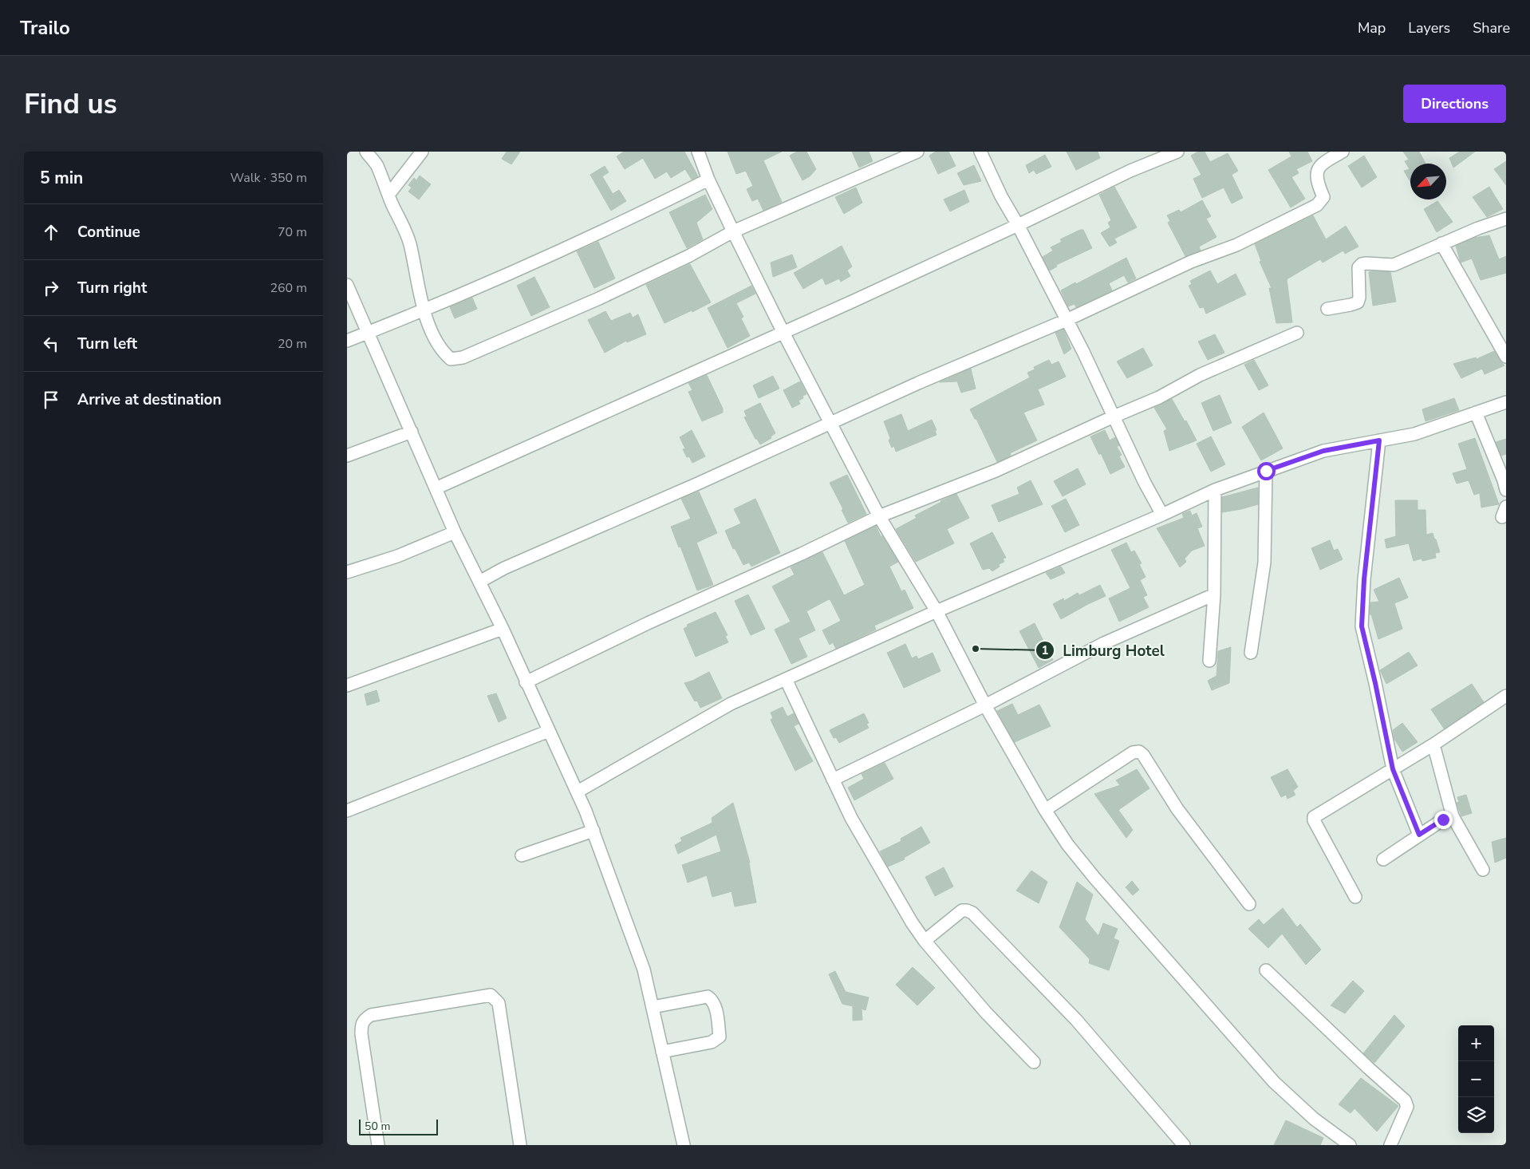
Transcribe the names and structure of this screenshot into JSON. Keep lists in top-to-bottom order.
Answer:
{
  "places": ["Limburg Hotel"],
  "scale_bar": "50 m",
  "north": "bottom left",
  "page": {
    "header": "Trailo",
    "nav": ["Map", "Layers", "Share"],
    "buttons": "Directions",
    "title": "Find us",
    "heading": ["5 min", "Walk · 350 m"],
    "list": [
      ["Continue", "70 m"],
      ["Turn right", "260 m"],
      ["Turn left", "20 m"],
      "Arrive at destination"
    ],
    "map_buttons": ["+", "−"],
    "scale": "50 m"
  }
}
